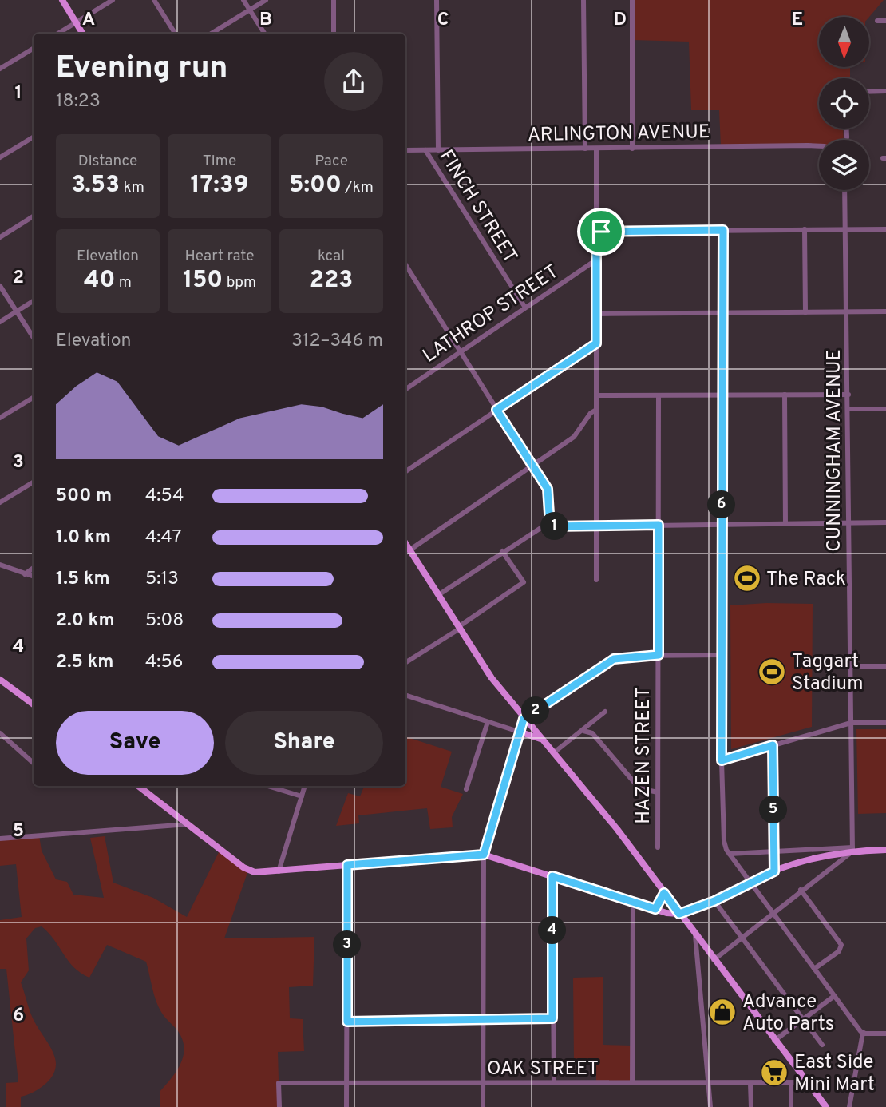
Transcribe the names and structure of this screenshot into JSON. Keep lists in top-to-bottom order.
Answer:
{
  "streets": {
    "street": [
      "ARLINGTON AVENUE",
      "FINCH STREET",
      "LATHROP STREET",
      "CUNNINGHAM AVENUE",
      "HAZEN STREET",
      "OAK STREET"
    ]
  },
  "crossings": [
    ["ARLINGTON AVENUE", "FINCH STREET"],
    ["FINCH STREET", "LATHROP STREET"]
  ],
  "places": {
    "sports": ["The Rack", "Taggart Stadium"],
    "shop": ["Advance Auto Parts"],
    "supermarket": ["East Side Mini Mart"]
  },
  "north": "bottom",
  "page": {
    "heading": ["Evening run", "18:23"],
    "stats": [
      ["Distance", "3.53 km"],
      ["Time", "17:39"],
      ["Pace", "5:00 /km"],
      ["Elevation", "40 m"],
      ["Heart rate", "150 bpm"],
      ["kcal", "223"]
    ],
    "chart": ["Elevation", "312–346 m"],
    "list": [
      {
        "name": "500 m",
        "note": "4:54"
      },
      {
        "name": "1.0 km",
        "note": "4:47"
      },
      {
        "name": "1.5 km",
        "note": "5:13"
      },
      {
        "name": "2.0 km",
        "note": "5:08"
      },
      {
        "name": "2.5 km",
        "note": "4:56"
      }
    ],
    "pins": [
      "6",
      "1",
      "2",
      "5",
      "4",
      "3"
    ],
    "buttons": ["Save", "Share"]
  },
  "grid": {
    "columns": [
      "A",
      "B",
      "C",
      "D",
      "E"
    ],
    "rows": [
      "1",
      "2",
      "3",
      "4",
      "5",
      "6"
    ]
  }
}
